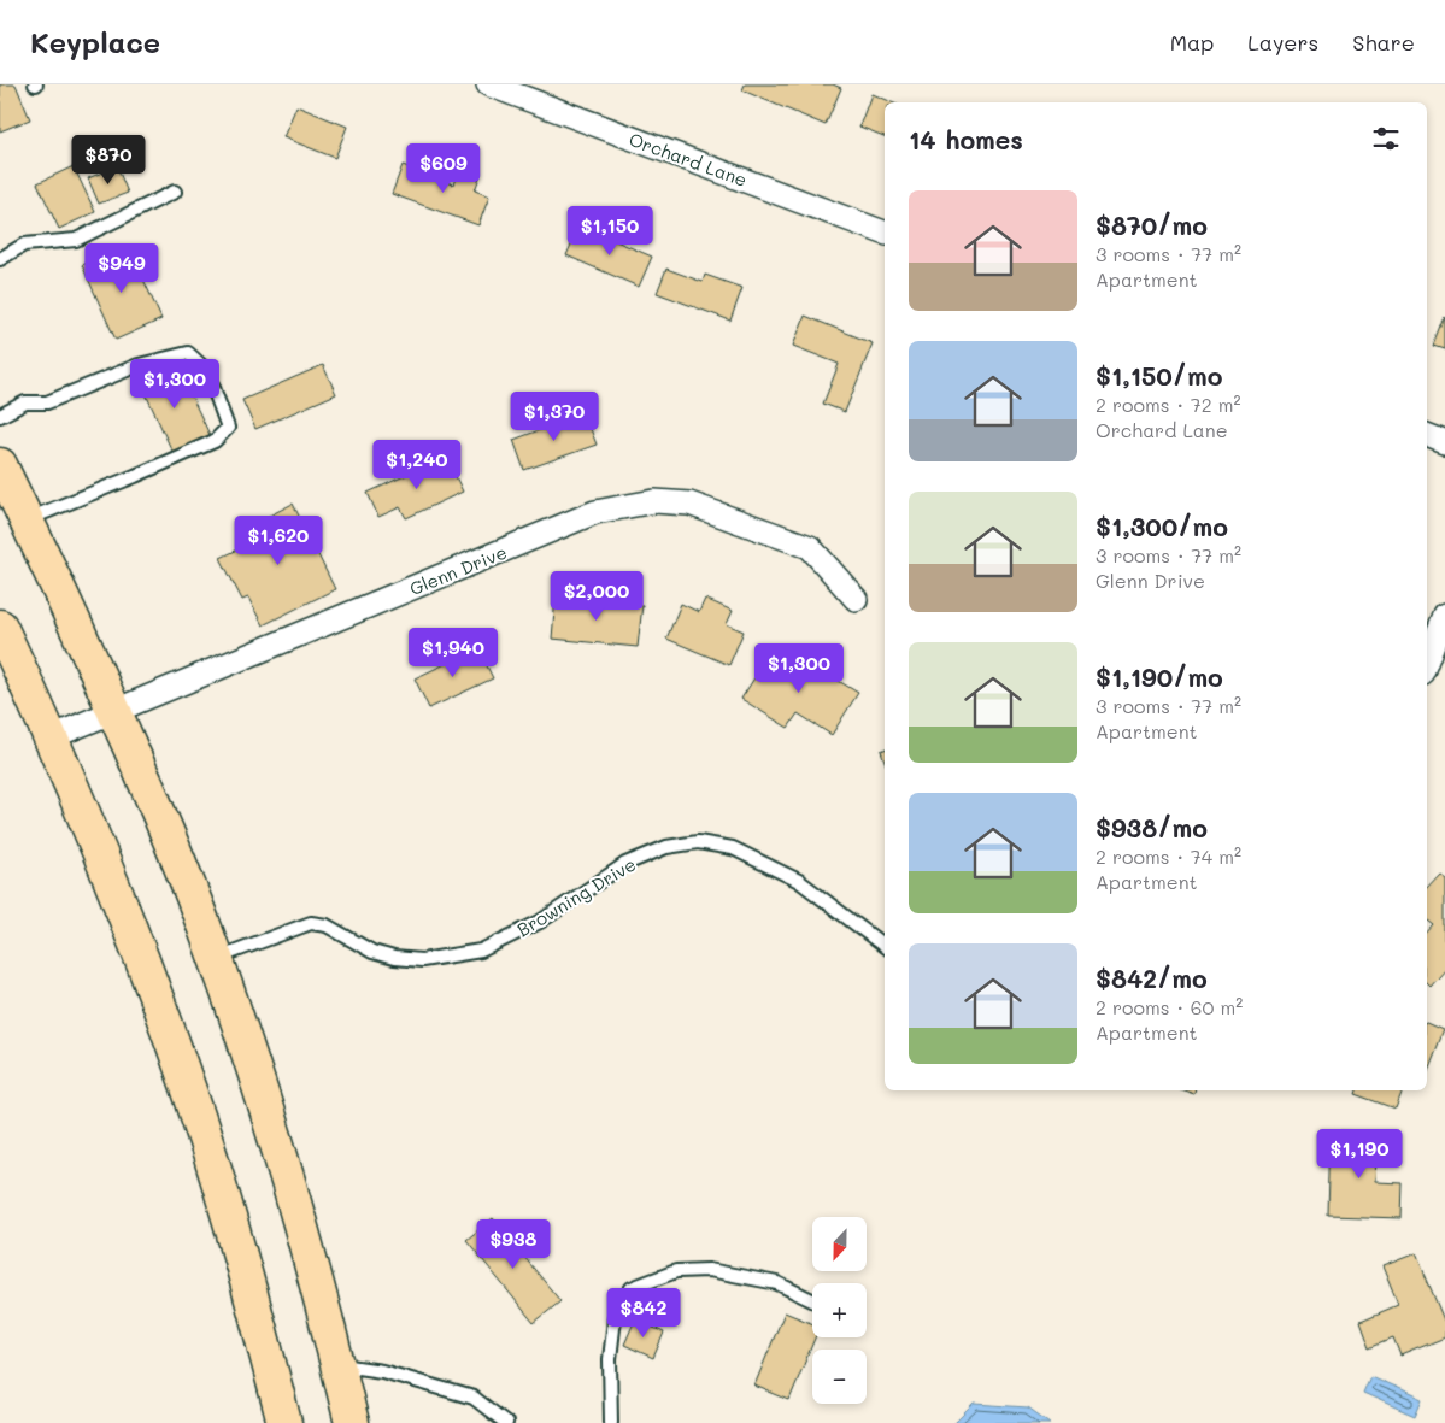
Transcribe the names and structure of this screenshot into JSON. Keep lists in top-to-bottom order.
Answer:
{
  "streets": {
    "street": ["Orchard Lane", "Glenn Drive"],
    "lane": ["Browning Drive"]
  },
  "north": "bottom",
  "page": {
    "header": "Keyplace",
    "nav": ["Map", "Layers", "Share"],
    "heading": "14 homes",
    "price": [
      "$870",
      "$609",
      "$1,150",
      "$949",
      "$1,300",
      "$1,370",
      "$1,240",
      "$1,620",
      "$2,000",
      "$1,940",
      "$1,300",
      "$1,190",
      "$938",
      "$842"
    ],
    "list": [
      {
        "name": "$870/mo",
        "note": "3 rooms · 77 m² · Apartment"
      },
      {
        "name": "$1,150/mo",
        "note": "2 rooms · 72 m² · Orchard Lane"
      },
      {
        "name": "$1,300/mo",
        "note": "3 rooms · 77 m² · Glenn Drive"
      },
      {
        "name": "$1,190/mo",
        "note": "3 rooms · 77 m² · Apartment"
      },
      {
        "name": "$938/mo",
        "note": "2 rooms · 74 m² · Apartment"
      },
      {
        "name": "$842/mo",
        "note": "2 rooms · 60 m² · Apartment"
      }
    ],
    "map_buttons": ["+", "−"]
  }
}
